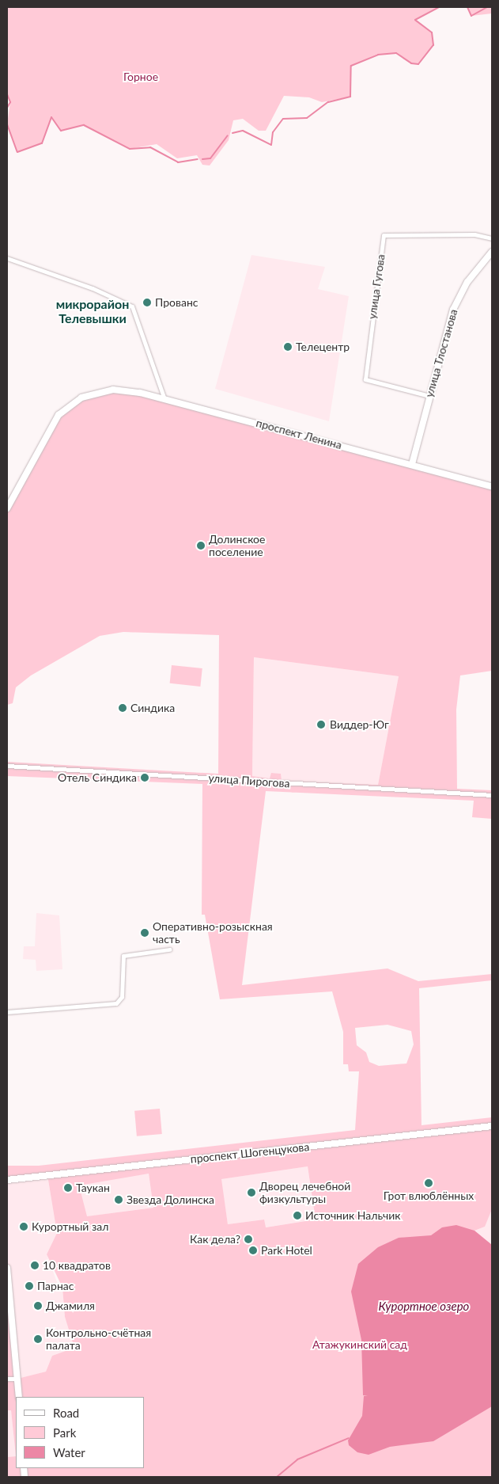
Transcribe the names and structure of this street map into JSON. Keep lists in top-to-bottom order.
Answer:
{
  "streets": {
    "street": [
      "улица Гугова",
      "улица Тлостанова",
      "проспект Ленина",
      "улица Пирогова",
      "проспект Шогенцукова"
    ]
  },
  "crossings": [
    ["улица Гугова", "улица Тлостанова"],
    ["улица Тлостанова", "проспект Ленина"]
  ],
  "districts": ["микрорайон Телевышки"],
  "water": ["Курортное озеро"],
  "parks": ["Горное", "Атажукинский сад"],
  "places": [
    "Прованс",
    "Телецентр",
    "Долинское поселение",
    "Синдика",
    "Виддер-Юг",
    "Отель Синдика",
    "Оперативно-розыскная часть",
    "Грот влюблённых",
    "Таукан",
    "Дворец лечебной физкультуры",
    "Звезда Долинска",
    "Источник Нальчик",
    "Курортный зал",
    "Как дела?",
    "Park Hotel",
    "10 квадратов",
    "Парнас",
    "Джамиля",
    "Контрольно-счётная палата"
  ],
  "legend": ["Road", "Park", "Water"]
}
